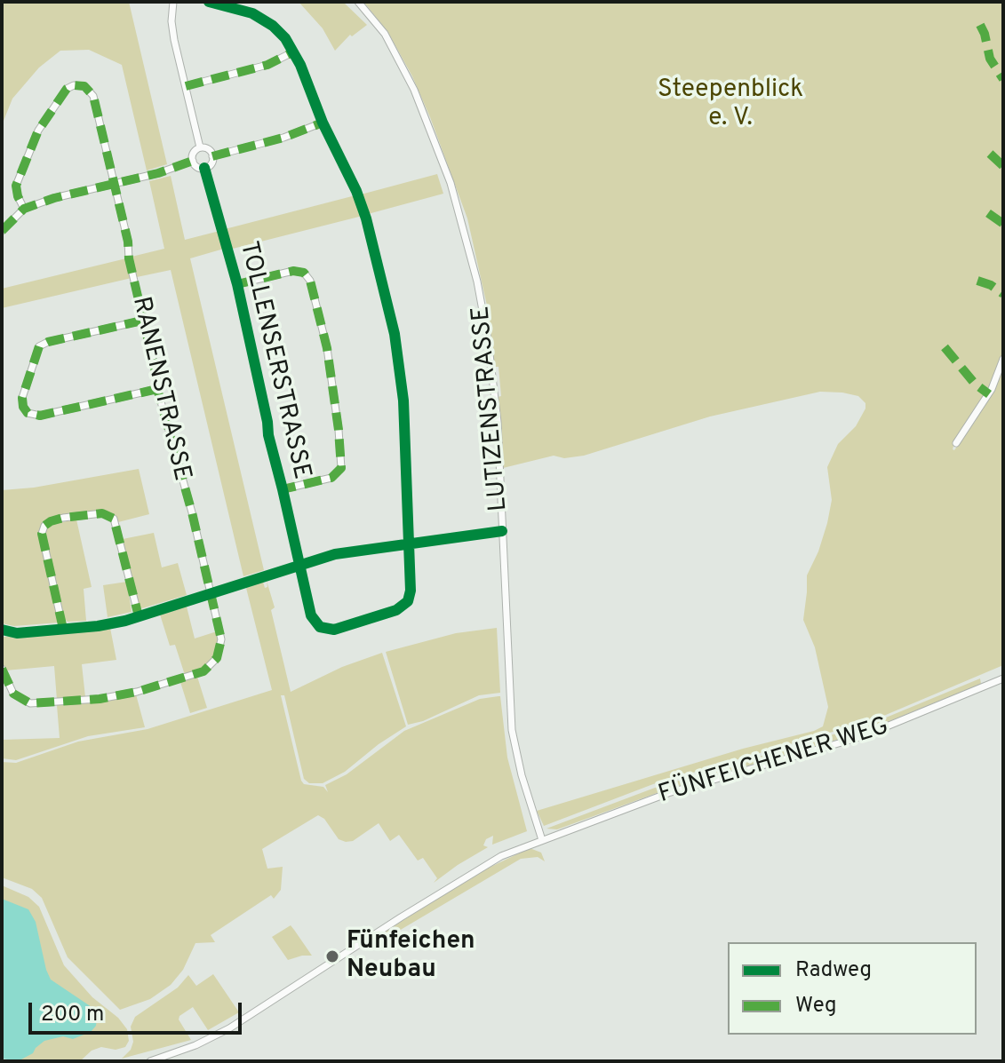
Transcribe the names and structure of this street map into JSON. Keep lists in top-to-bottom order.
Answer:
{
  "streets": {
    "street": [
      "TOLLENSERSTRASSE",
      "RANENSTRASSE",
      "LUTIZENSTRASSE",
      "FÜNFEICHENER WEG"
    ]
  },
  "crossings": [
    ["LUTIZENSTRASSE", "FÜNFEICHENER WEG"]
  ],
  "parks": ["Steepenblick e. V."],
  "places": ["Fünfeichen Neubau"],
  "legend": ["Radweg", "Weg"],
  "scale_bar": "200 m"
}
